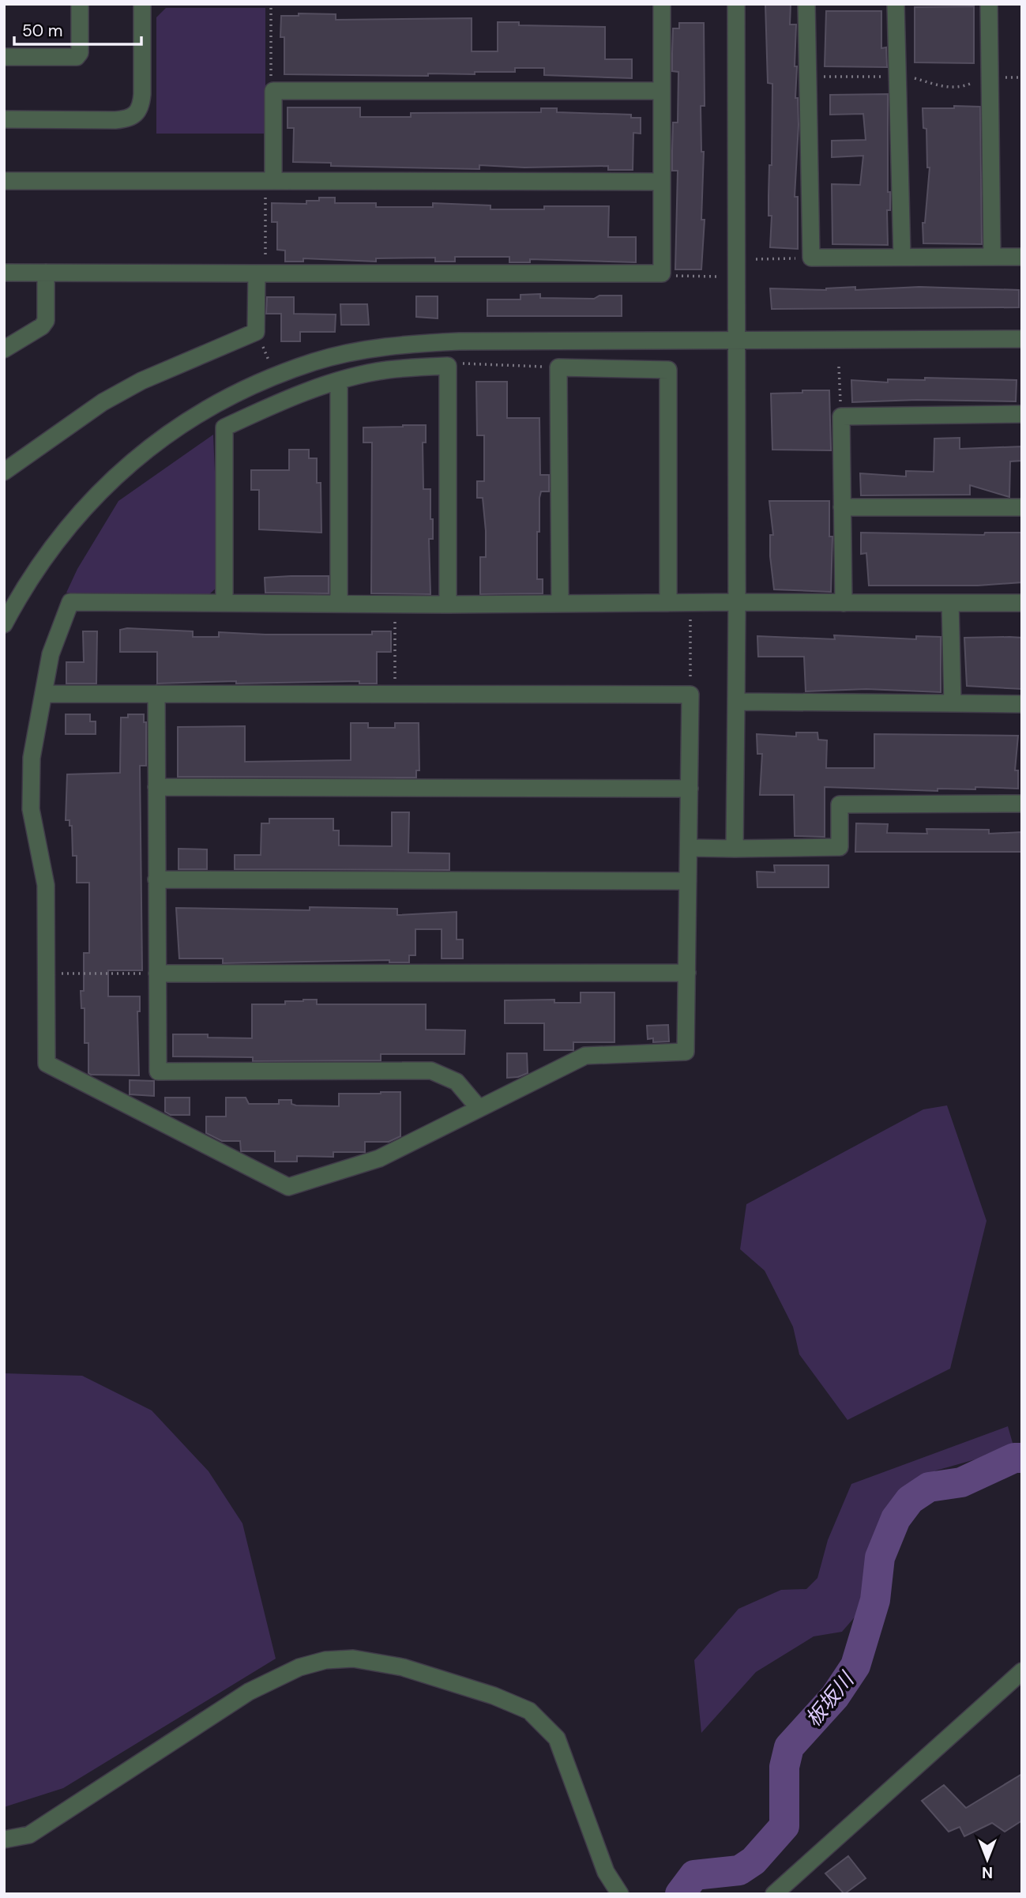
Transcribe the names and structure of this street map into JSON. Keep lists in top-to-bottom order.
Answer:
{
  "water": ["板坂川"],
  "scale_bar": "50 m",
  "north": "bottom"
}
